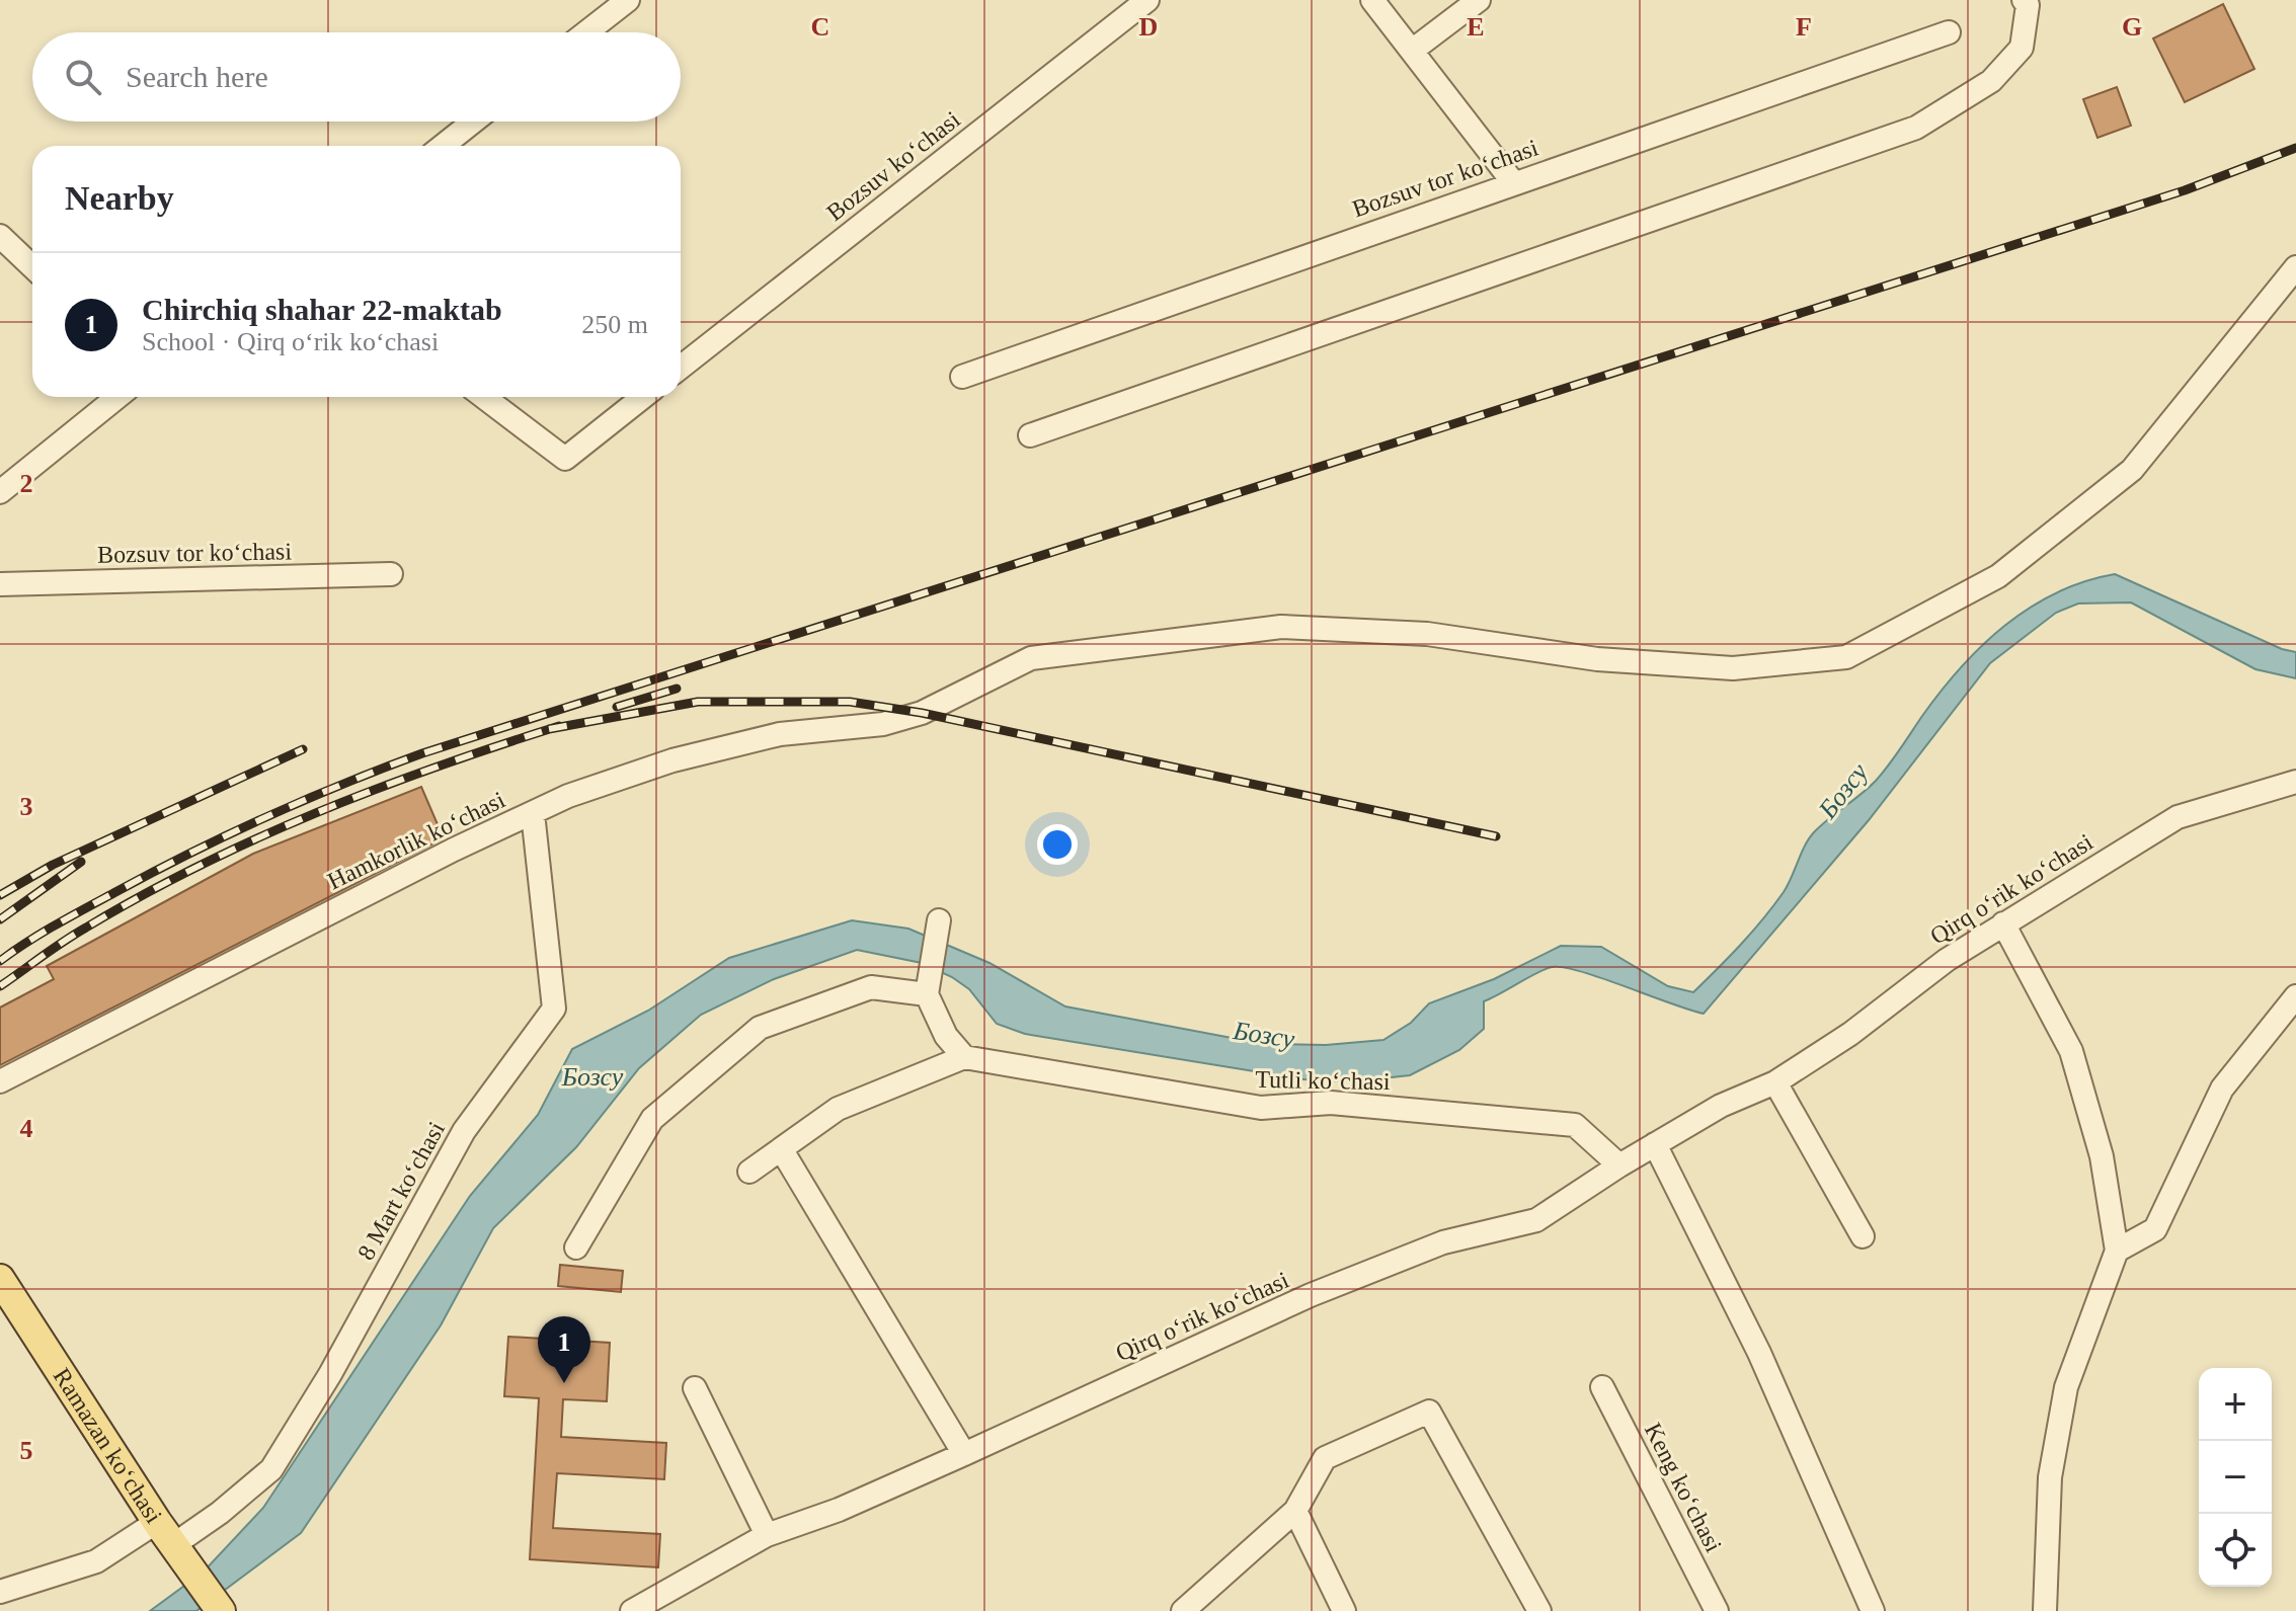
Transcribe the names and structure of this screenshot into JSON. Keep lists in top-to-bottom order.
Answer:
{
  "streets": {
    "main road": ["Ramazan ko‘chasi"],
    "street": [
      "Bozsuv ko‘chasi",
      "Bozsuv tor ko‘chasi",
      "Hamkorlik ko‘chasi",
      "Qirq o‘rik ko‘chasi",
      "Tutli ko‘chasi",
      "8 Mart ko‘chasi",
      "Keng ko‘chasi"
    ]
  },
  "crossings": [
    ["Hamkorlik ko‘chasi", "8 Mart ko‘chasi"],
    ["Qirq o‘rik ko‘chasi", "Tutli ko‘chasi"],
    ["8 Mart ko‘chasi", "Ramazan ko‘chasi"]
  ],
  "water": ["Бозсу"],
  "page": {
    "search": "Search here",
    "heading": "Nearby",
    "list": [
      {
        "mark": "1",
        "name": "Chirchiq shahar 22-maktab",
        "note": "School · Qirq o‘rik ko‘chasi",
        "value": "250 m"
      }
    ],
    "pins": "1",
    "map_buttons": ["+", "−"]
  },
  "grid": {
    "columns": [
      "C",
      "D",
      "E",
      "F",
      "G"
    ],
    "rows": [
      "2",
      "3",
      "4",
      "5"
    ]
  }
}
